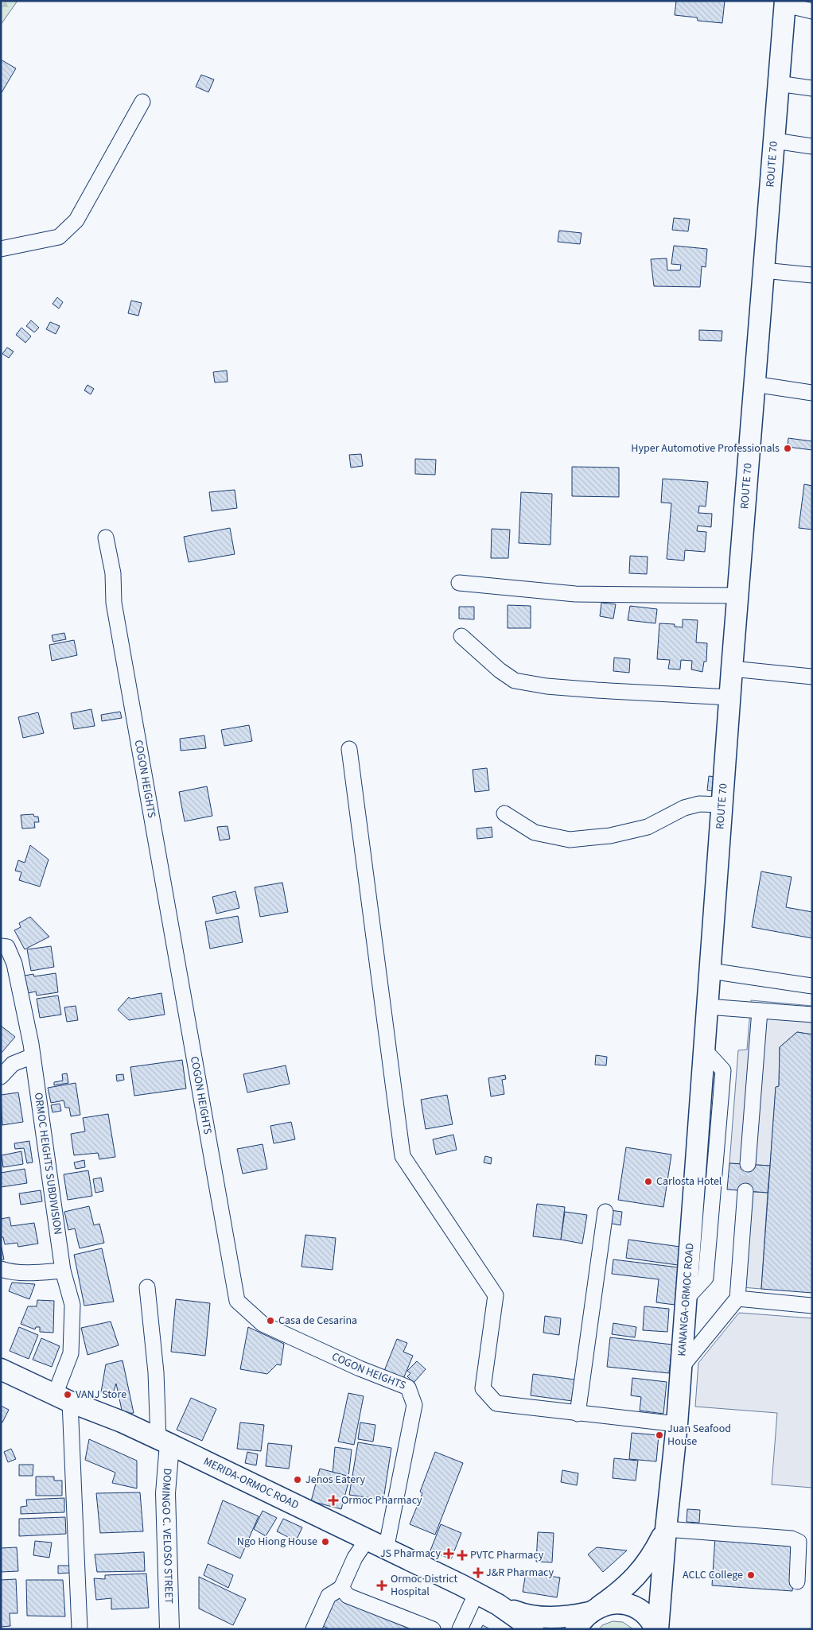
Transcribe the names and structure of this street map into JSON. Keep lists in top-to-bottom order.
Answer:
{
  "streets": {
    "highway": ["ROUTE 70", "KANANGA-ORMOC ROAD", "MERIDA-ORMOC ROAD"],
    "main road": ["DOMINGO C. VELOSO STREET"],
    "street": ["COGON HEIGHTS", "ORMOC HEIGHTS SUBDIVISION"]
  },
  "crossings": [
    ["ROUTE 70", "KANANGA-ORMOC ROAD"],
    ["COGON HEIGHTS", "MERIDA-ORMOC ROAD"],
    ["ORMOC HEIGHTS SUBDIVISION", "MERIDA-ORMOC ROAD"],
    ["KANANGA-ORMOC ROAD", "MERIDA-ORMOC ROAD"],
    ["MERIDA-ORMOC ROAD", "DOMINGO C. VELOSO STREET"]
  ],
  "places": {
    "other": [
      "Hyper Automotive Professionals",
      "Carlosta Hotel",
      "Casa de Cesarina",
      "VANJ Store",
      "Juan Seafood House",
      "Jenos Eatery",
      "Ngo Hiong House",
      "ACLC College"
    ],
    "health": [
      "Ormoc Pharmacy",
      "JS Pharmacy",
      "PVTC Pharmacy",
      "J&R Pharmacy",
      "Ormoc District Hospital"
    ]
  }
}
